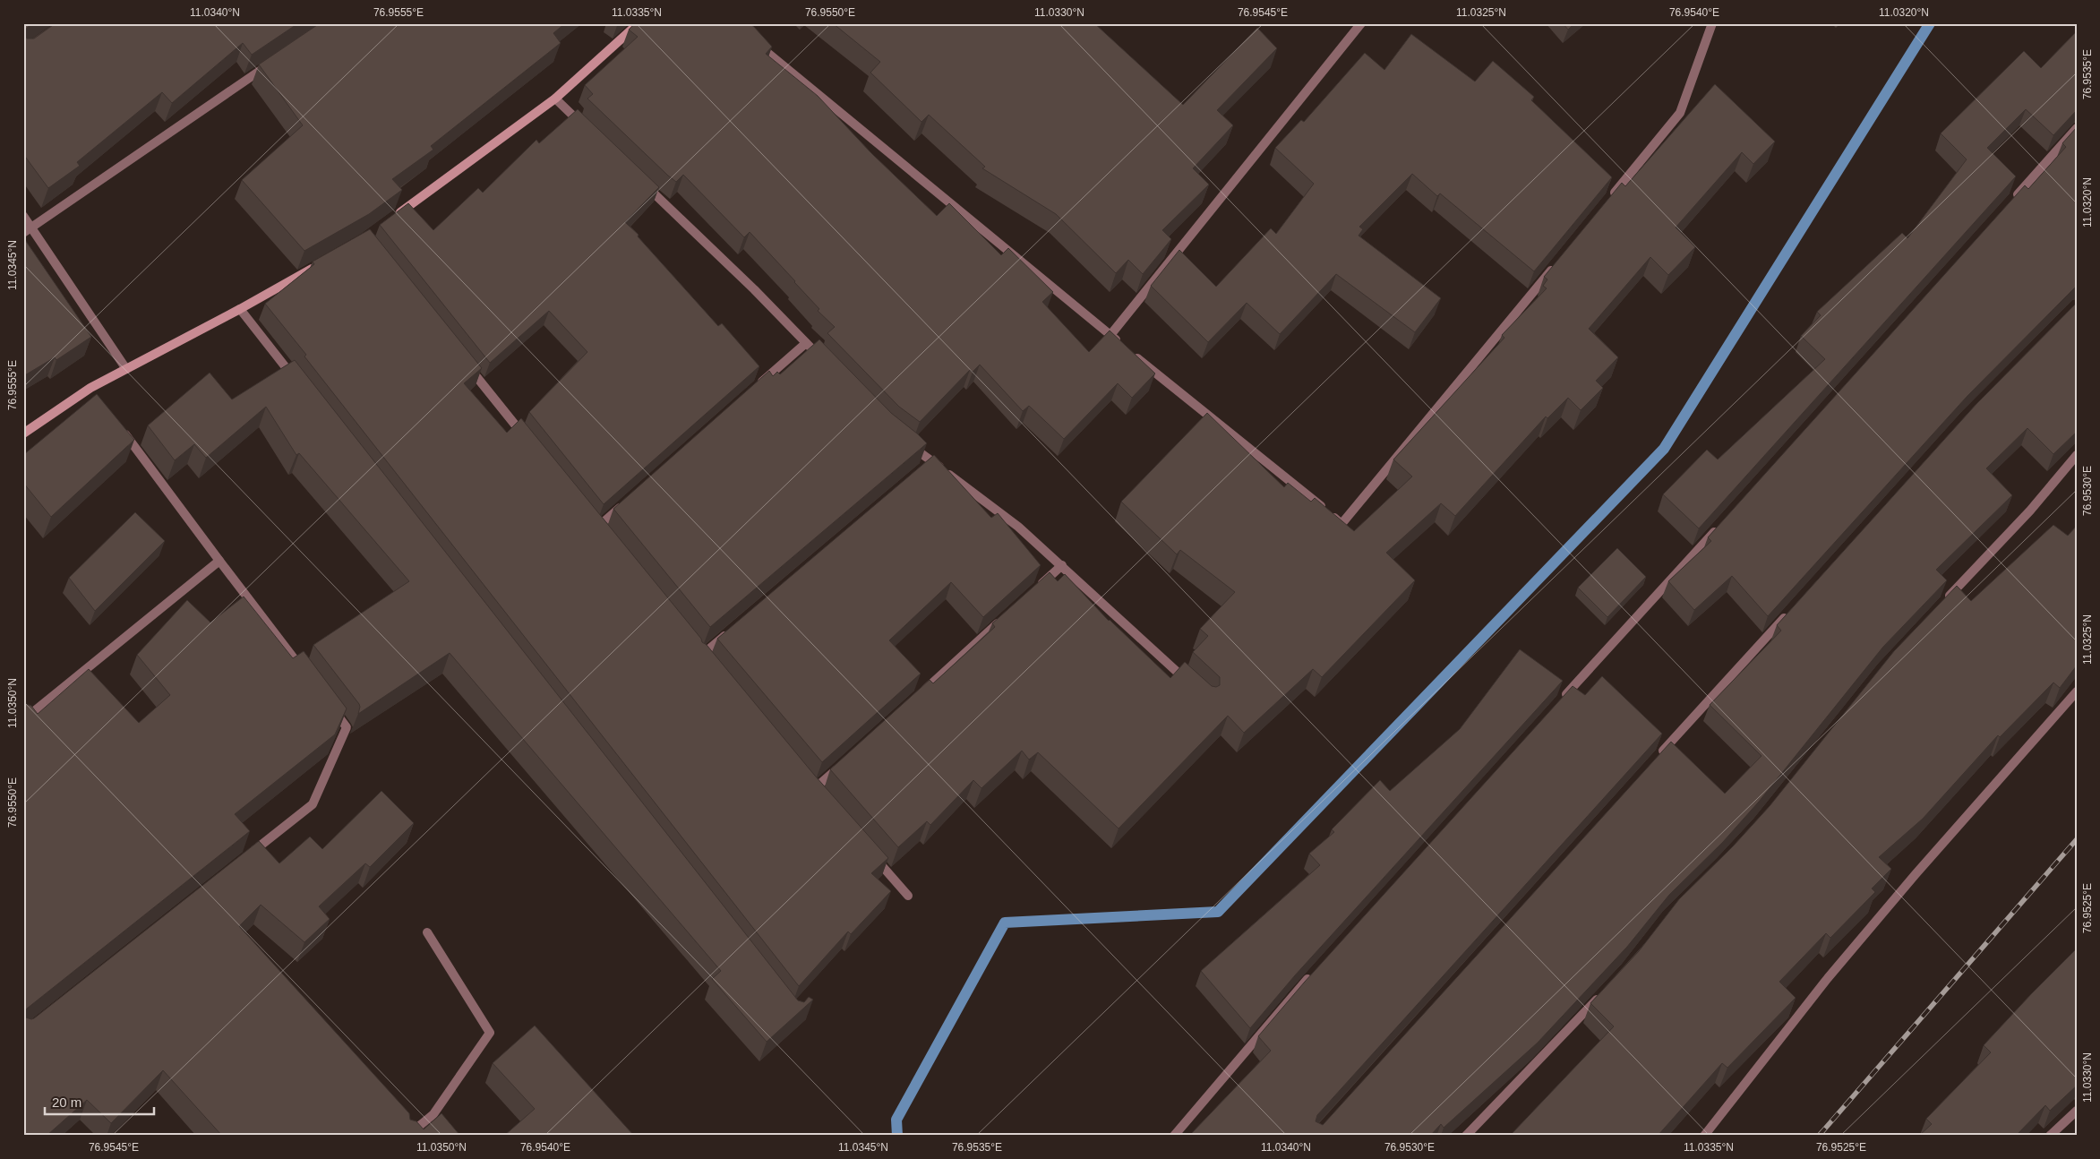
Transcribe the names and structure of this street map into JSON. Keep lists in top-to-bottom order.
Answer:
{
  "scale_bar": "20 m",
  "coordinates": [
    "11.0340°N",
    "76.9555°E",
    "11.0335°N",
    "76.9550°E",
    "11.0330°N",
    "76.9545°E",
    "11.0325°N",
    "76.9540°E",
    "11.0320°N",
    "76.9535°E",
    "11.0345°N",
    "76.9530°E",
    "11.0350°N",
    "76.9525°E"
  ]
}
